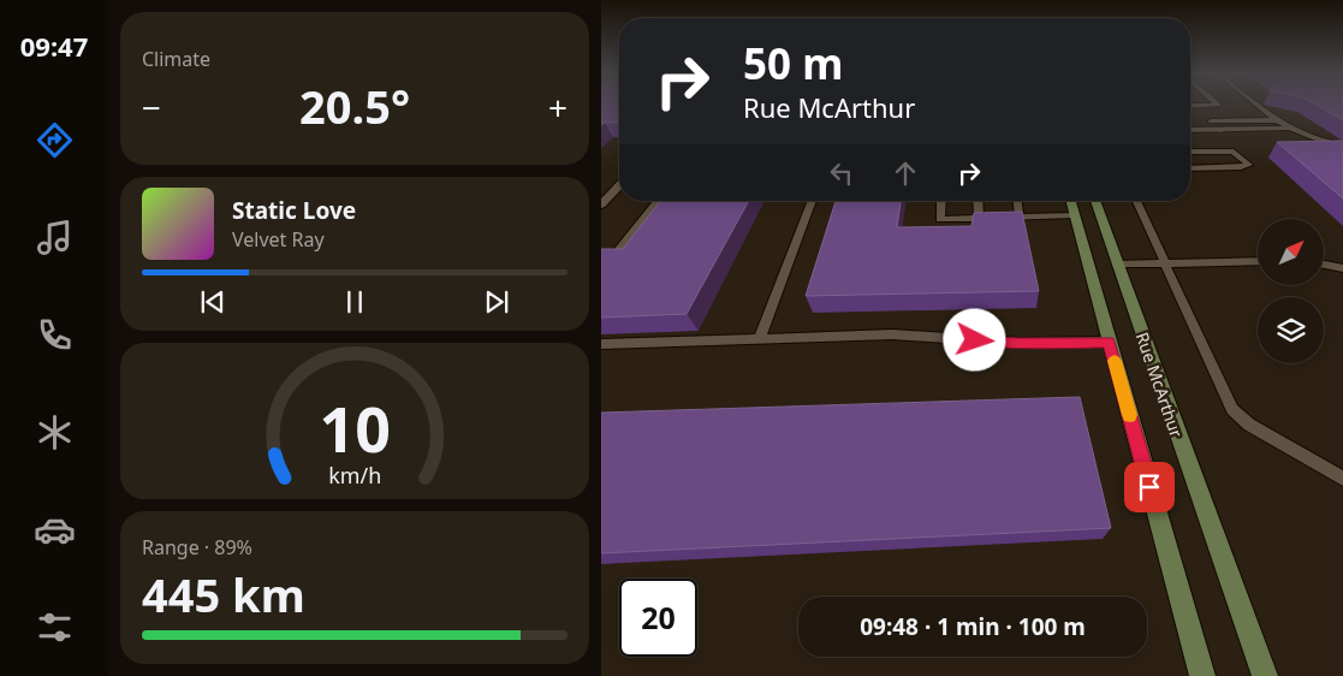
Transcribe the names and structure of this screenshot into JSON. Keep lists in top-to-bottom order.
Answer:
{
  "streets": {
    "street": ["Rue McArthur"]
  },
  "north": "top right",
  "page": {
    "tabs": "09:47",
    "tile": [
      "Climate",
      ["Range · 89%", "445 km"]
    ],
    "turn": ["50 m", "Rue McArthur"],
    "heat": ["−", "20.5°", "+"],
    "song": ["Static Love", "Velvet Ray"],
    "limit": "20",
    "trip": "09:48 · 1 min · 100 m",
    "gauge": ["10", "km/h"]
  }
}
